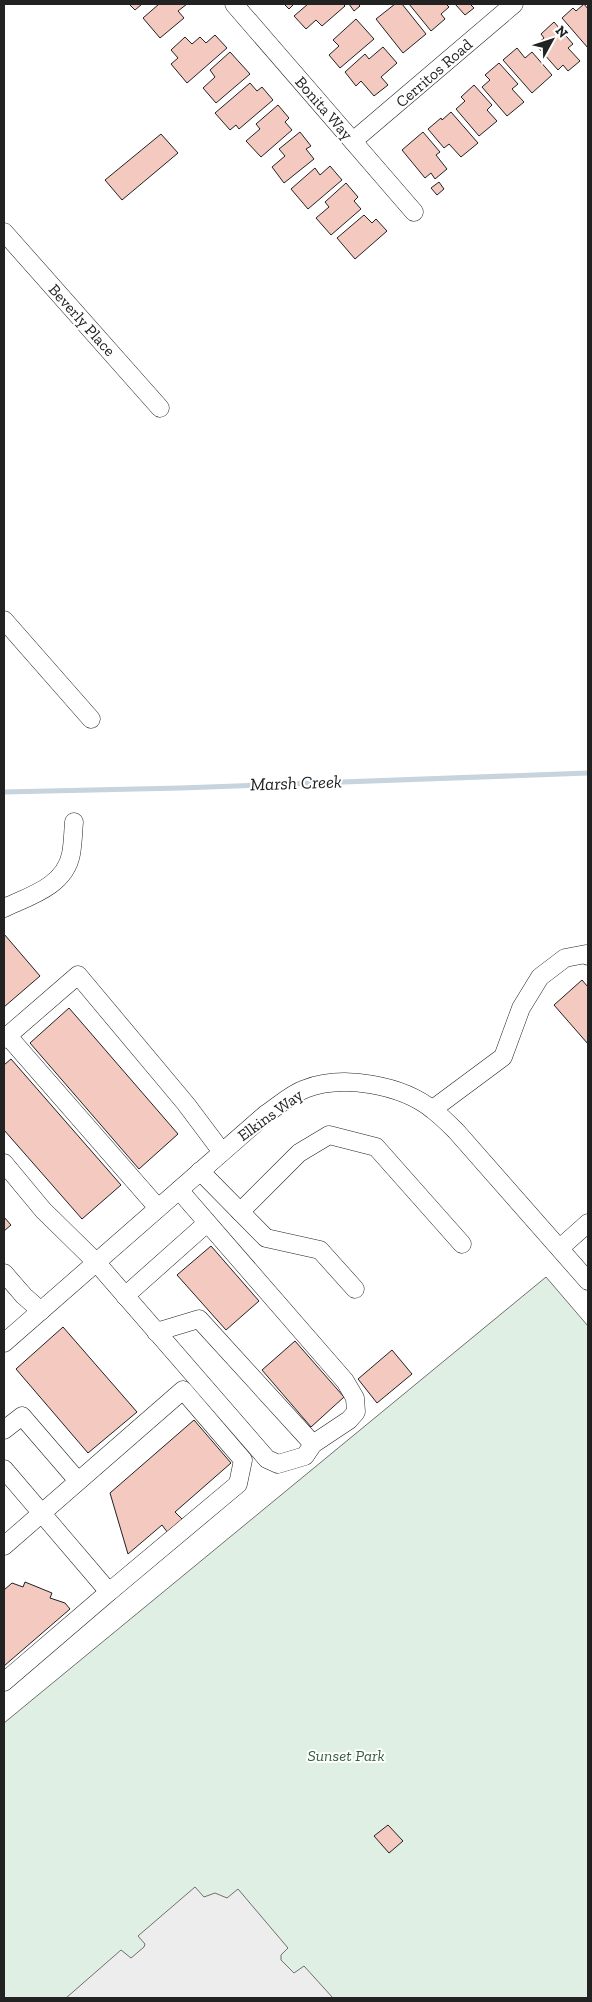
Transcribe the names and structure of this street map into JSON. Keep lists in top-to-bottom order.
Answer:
{
  "streets": {
    "street": [
      "Cerritos Road",
      "Bonita Way",
      "Beverly Place",
      "Elkins Way"
    ]
  },
  "crossings": [
    ["Cerritos Road", "Bonita Way"]
  ],
  "water": ["Marsh Creek"],
  "parks": ["Sunset Park"],
  "north": "top right"
}
